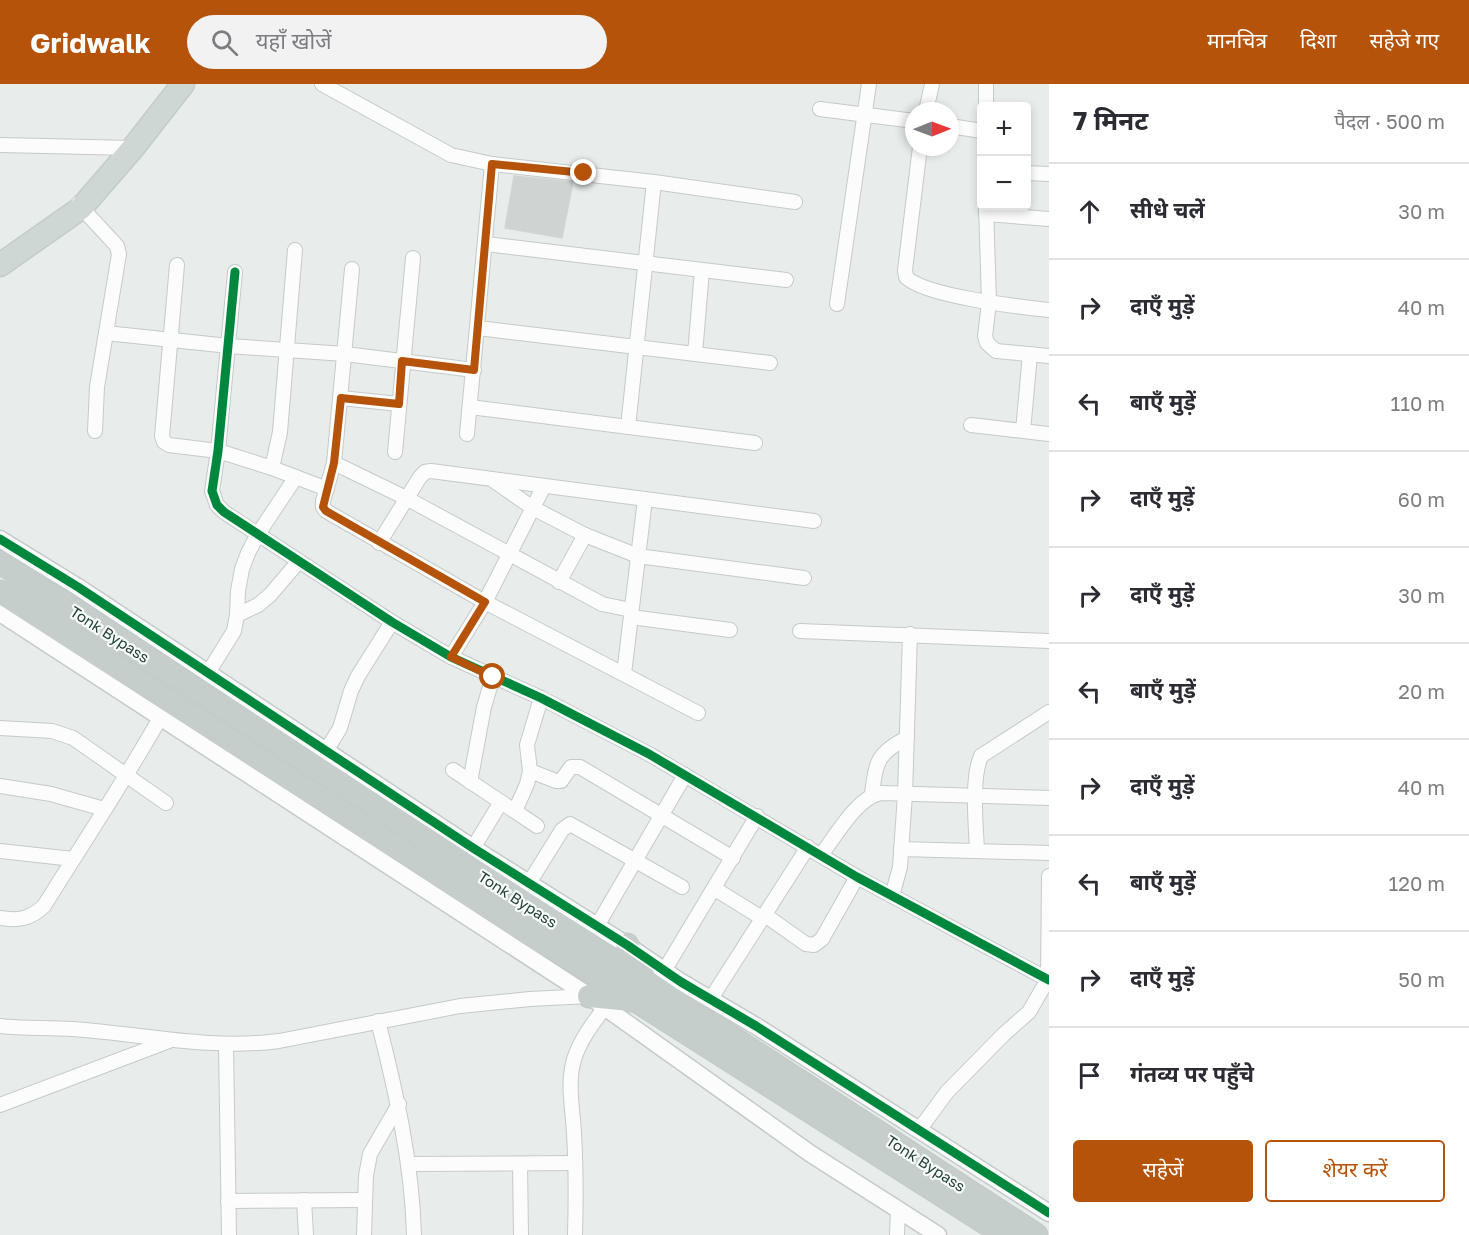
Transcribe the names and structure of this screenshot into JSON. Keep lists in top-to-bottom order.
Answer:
{
  "streets": {
    "highway": ["Tonk Bypass"]
  },
  "north": "right",
  "page": {
    "header": "Gridwalk",
    "search": "यहाँ खोजें",
    "nav": ["मानचित्र", "दिशा", "सहेजे गए"],
    "heading": ["7 मिनट", "पैदल · 500 m"],
    "map_buttons": ["+", "−"],
    "list": [
      ["सीधे चलें", "30 m"],
      ["दाएँ मुड़ें", "40 m"],
      ["बाएँ मुड़ें", "110 m"],
      ["दाएँ मुड़ें", "60 m"],
      ["दाएँ मुड़ें", "30 m"],
      ["बाएँ मुड़ें", "20 m"],
      ["दाएँ मुड़ें", "40 m"],
      ["बाएँ मुड़ें", "120 m"],
      ["दाएँ मुड़ें", "50 m"],
      "गंतव्य पर पहुँचे"
    ],
    "buttons": ["सहेजें", "शेयर करें"]
  }
}
